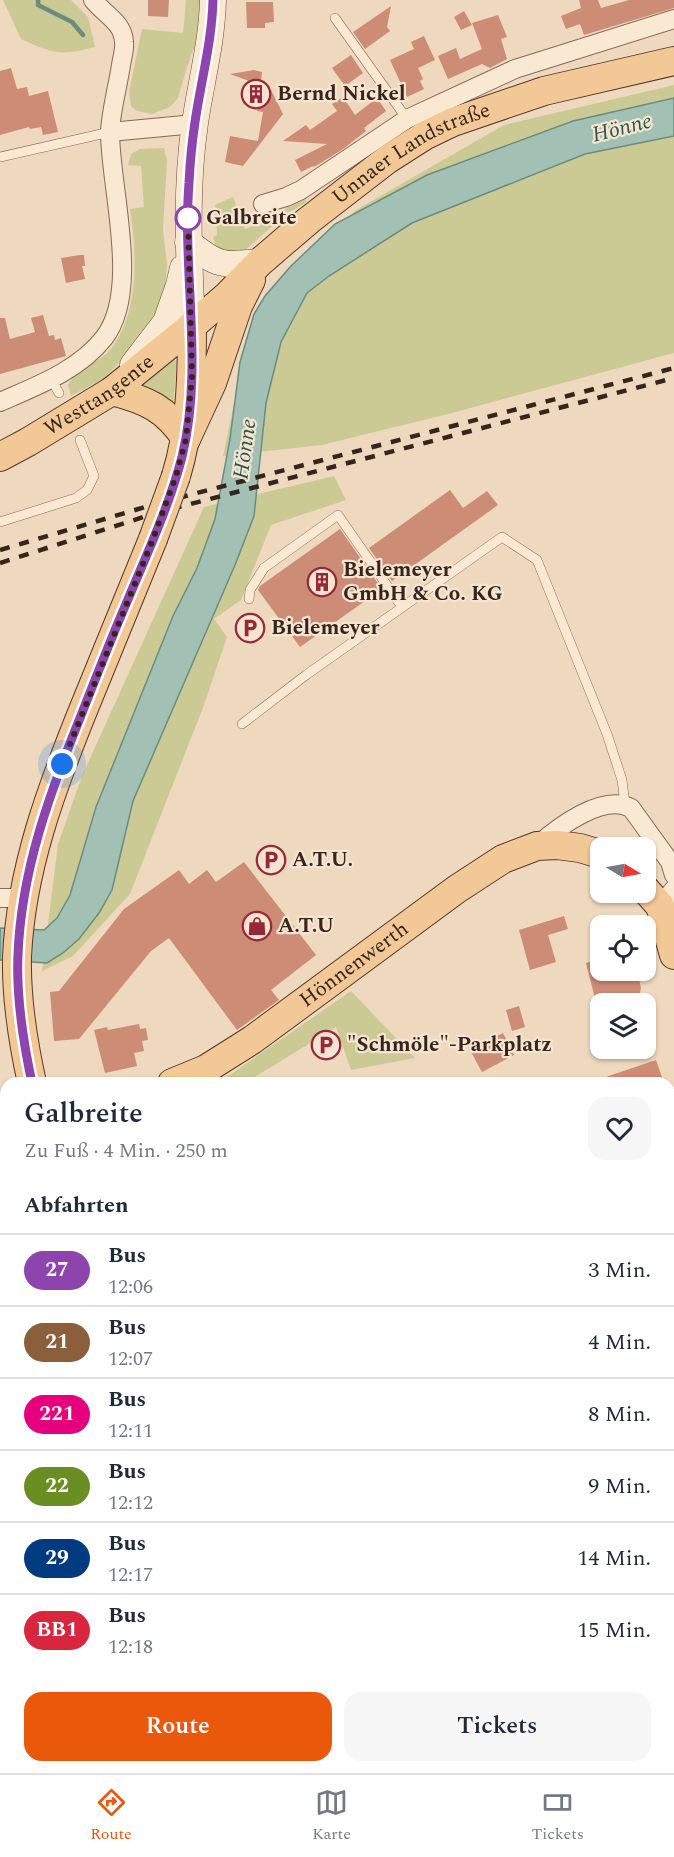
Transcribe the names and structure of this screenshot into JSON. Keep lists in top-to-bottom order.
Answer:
{
  "streets": {
    "main road": ["Unnaer Landstraße", "Westtangente", "Hönnenwerth"]
  },
  "crossings": [
    ["Unnaer Landstraße", "Westtangente"]
  ],
  "water": ["Hönne"],
  "places": {
    "building": ["Bernd Nickel", "Bielemeyer GmbH & Co. KG"],
    "other": ["Galbreite"],
    "parking": ["Bielemeyer", "A.T.U.", "\"Schmöle\"-Parkplatz"],
    "shop": ["A.T.U"]
  },
  "lines": ["bus line 27"],
  "north": "right",
  "page": {
    "heading": [
      ["Galbreite", "Zu Fuß · 4 Min. · 250 m"],
      "Abfahrten"
    ],
    "list": [
      {
        "mark": "27",
        "name": "Bus",
        "note": "12:06",
        "value": "3 Min."
      },
      {
        "mark": "21",
        "name": "Bus",
        "note": "12:07",
        "value": "4 Min."
      },
      {
        "mark": "221",
        "name": "Bus",
        "note": "12:11",
        "value": "8 Min."
      },
      {
        "mark": "22",
        "name": "Bus",
        "note": "12:12",
        "value": "9 Min."
      },
      {
        "mark": "29",
        "name": "Bus",
        "note": "12:17",
        "value": "14 Min."
      },
      {
        "mark": "BB1",
        "name": "Bus",
        "note": "12:18",
        "value": "15 Min."
      }
    ],
    "buttons": ["Route", "Tickets"],
    "tabs": ["Route", "Karte", "Tickets"]
  }
}
